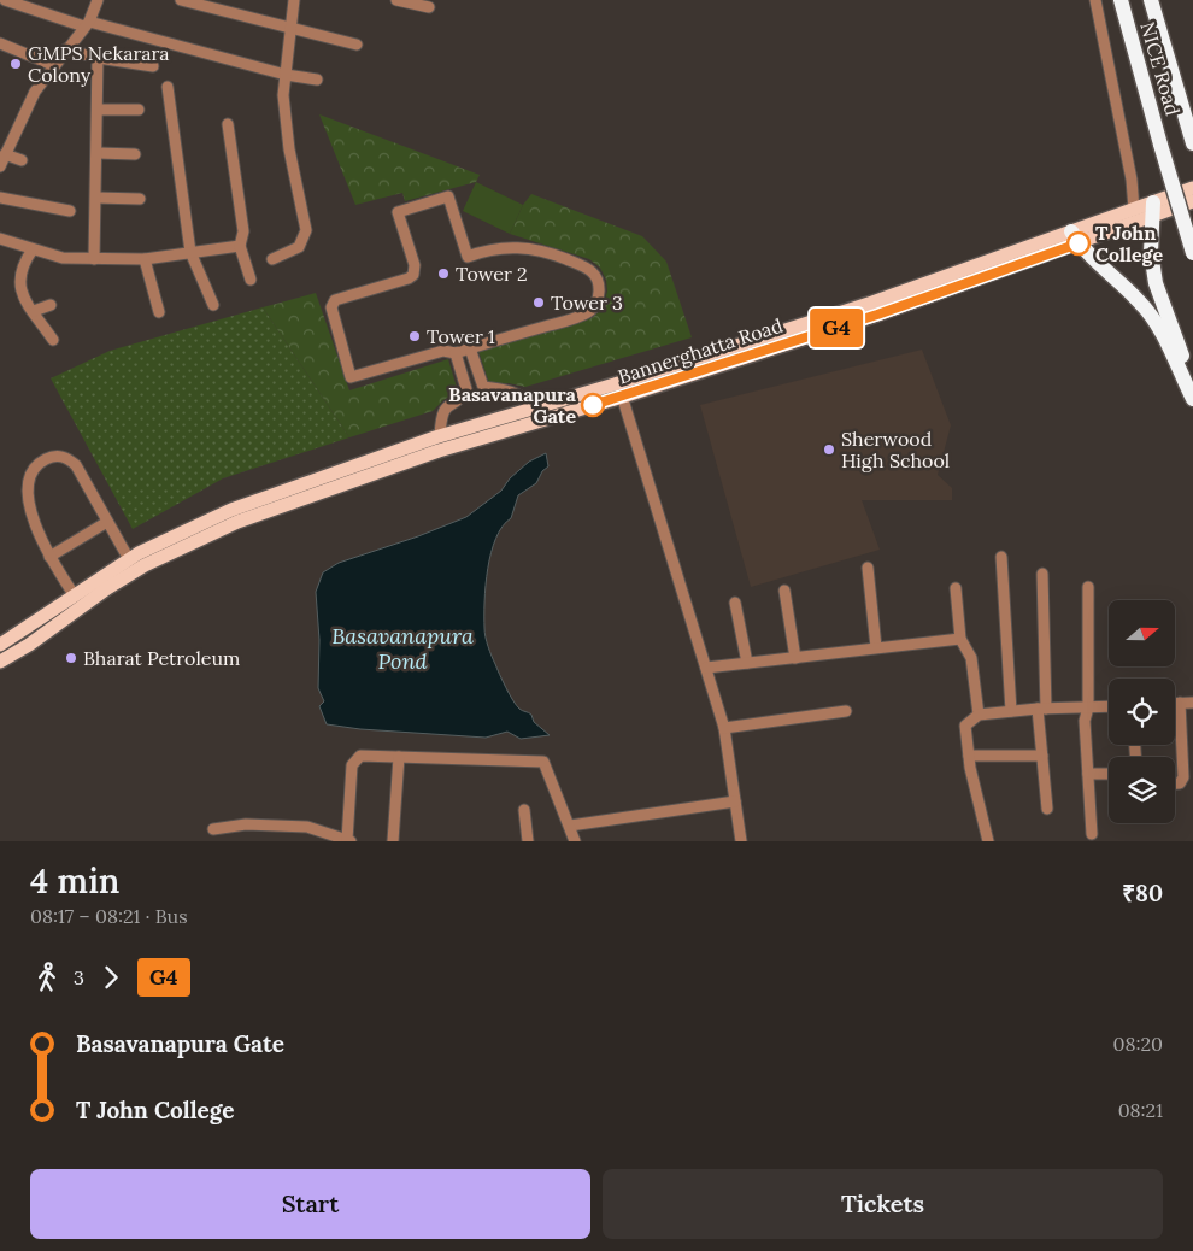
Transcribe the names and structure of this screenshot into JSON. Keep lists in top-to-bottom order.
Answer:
{
  "streets": {
    "highway": ["NICE Road"],
    "main road": ["Bannerghatta Road"]
  },
  "water": ["Basavanapura Pond"],
  "places": [
    "GMPS Nekarara Colony",
    "T John College",
    "Tower 2",
    "Tower 3",
    "Tower 1",
    "Basavanapura Gate",
    "Sherwood High School",
    "Bharat Petroleum"
  ],
  "lines": ["bus line G4"],
  "north": "right",
  "page": {
    "on_map": "G4",
    "heading": ["4 min", "08:17 – 08:21 · Bus", "₹80"],
    "legs": ["3", "G4"],
    "list": [
      {
        "name": "Basavanapura Gate",
        "value": "08:20"
      },
      {
        "name": "T John College",
        "value": "08:21"
      }
    ],
    "buttons": ["Start", "Tickets"]
  }
}
